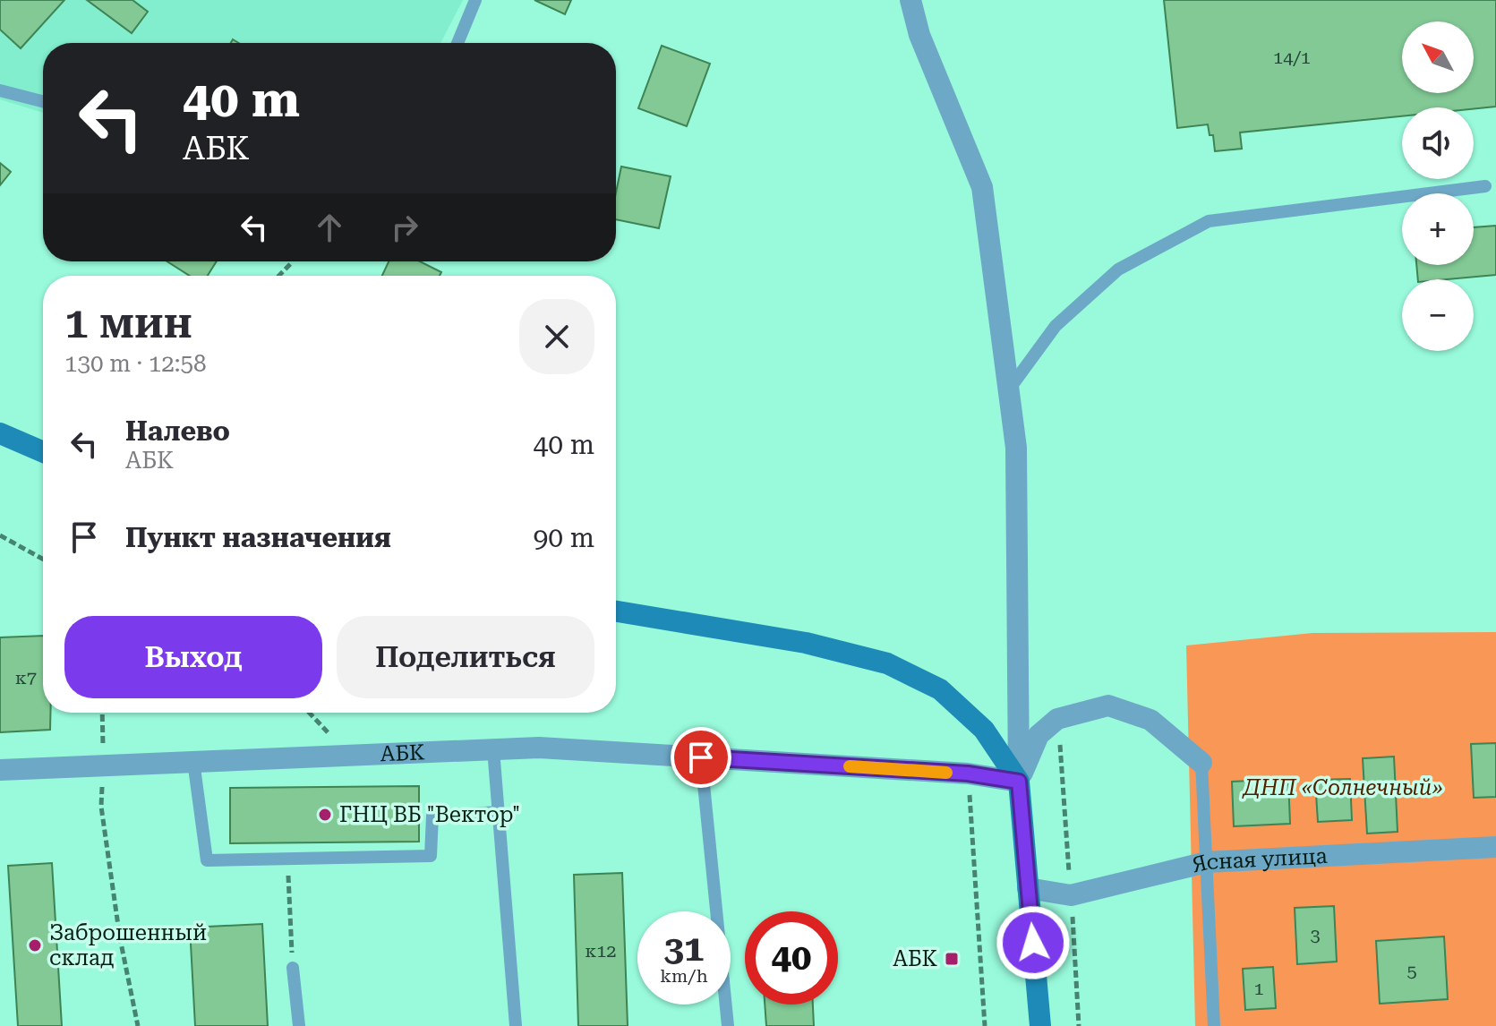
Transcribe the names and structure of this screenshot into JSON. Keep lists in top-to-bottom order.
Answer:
{
  "streets": {
    "street": ["АБК", "Ясная улица"]
  },
  "crossings": [
    ["АБК", "Ясная улица"]
  ],
  "parks": ["ДНП «Солнечный»"],
  "places": {
    "other": ["ГНЦ ВБ \"Вектор\"", "Заброшенный склад"],
    "transit": ["АБК"]
  },
  "house_numbers": [
    "14/1",
    "к7",
    "3",
    "к12",
    "5",
    "1"
  ],
  "north": "top left",
  "page": {
    "map_buttons": ["+", "−"],
    "turn": ["40 m", "АБК"],
    "heading": ["1 мин", "130 m · 12:58"],
    "list": [
      {
        "name": "Налево",
        "note": "АБК",
        "value": "40 m"
      },
      {
        "name": "Пункт назначения",
        "value": "90 m"
      }
    ],
    "buttons": ["Выход", "Поделиться"],
    "speed": "31 km/h",
    "limit": "40"
  }
}
